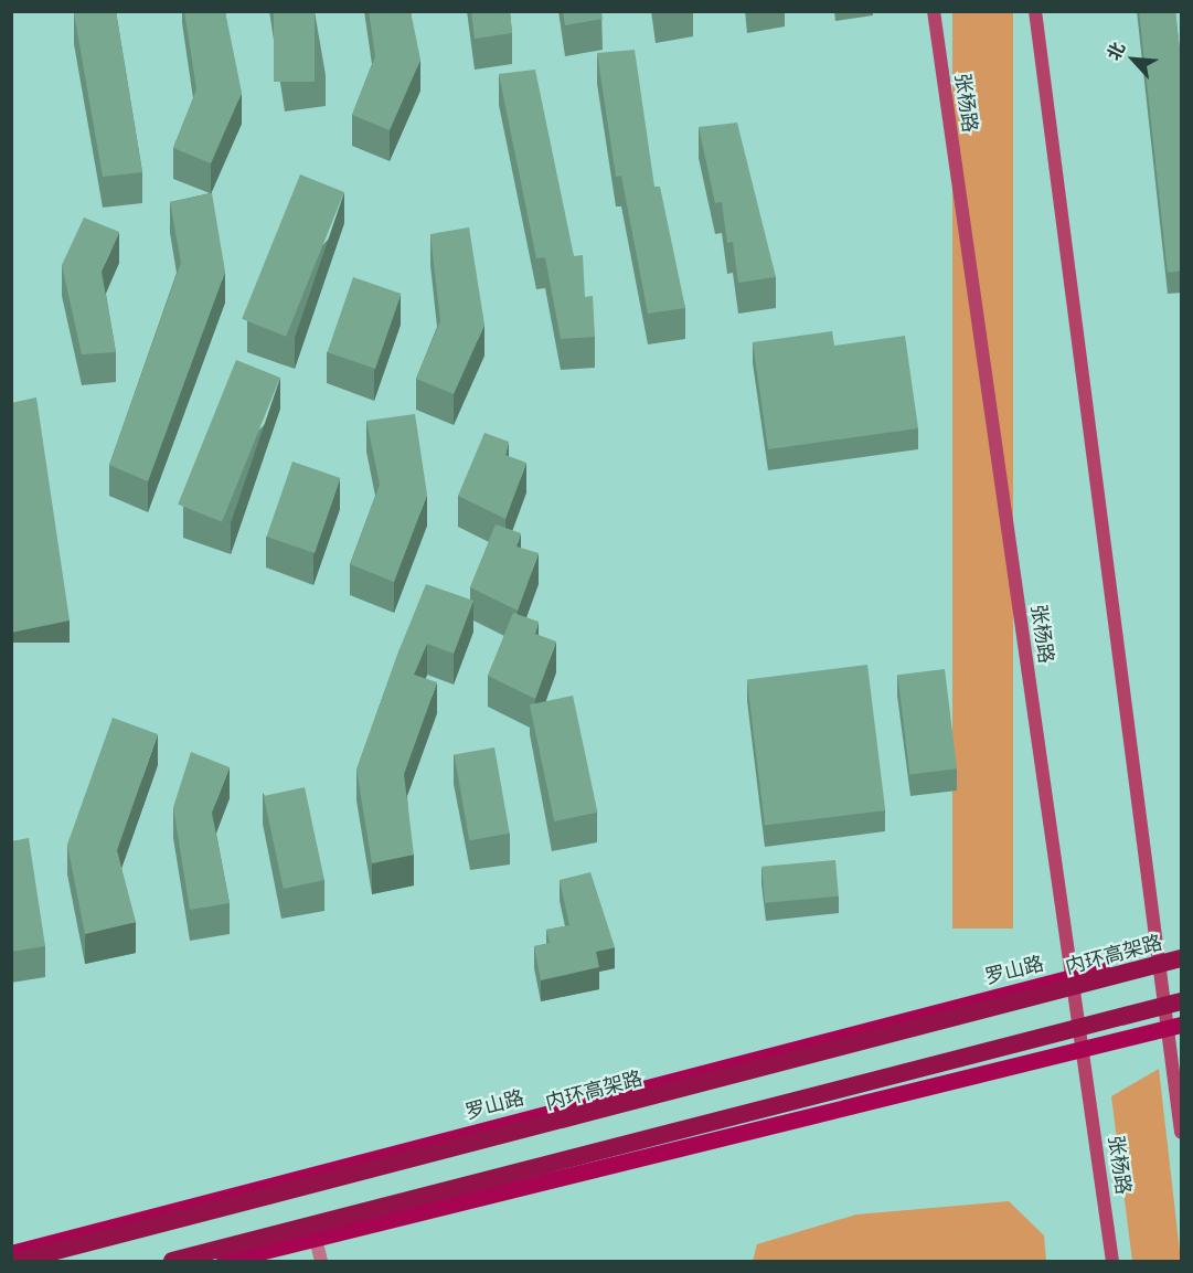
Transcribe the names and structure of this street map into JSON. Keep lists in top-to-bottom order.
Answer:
{
  "streets": {
    "highway": ["内环高架路"],
    "main road": ["张杨路", "罗山路"]
  },
  "crossings": [
    ["张杨路", "罗山路"]
  ],
  "north": "top left"
}
